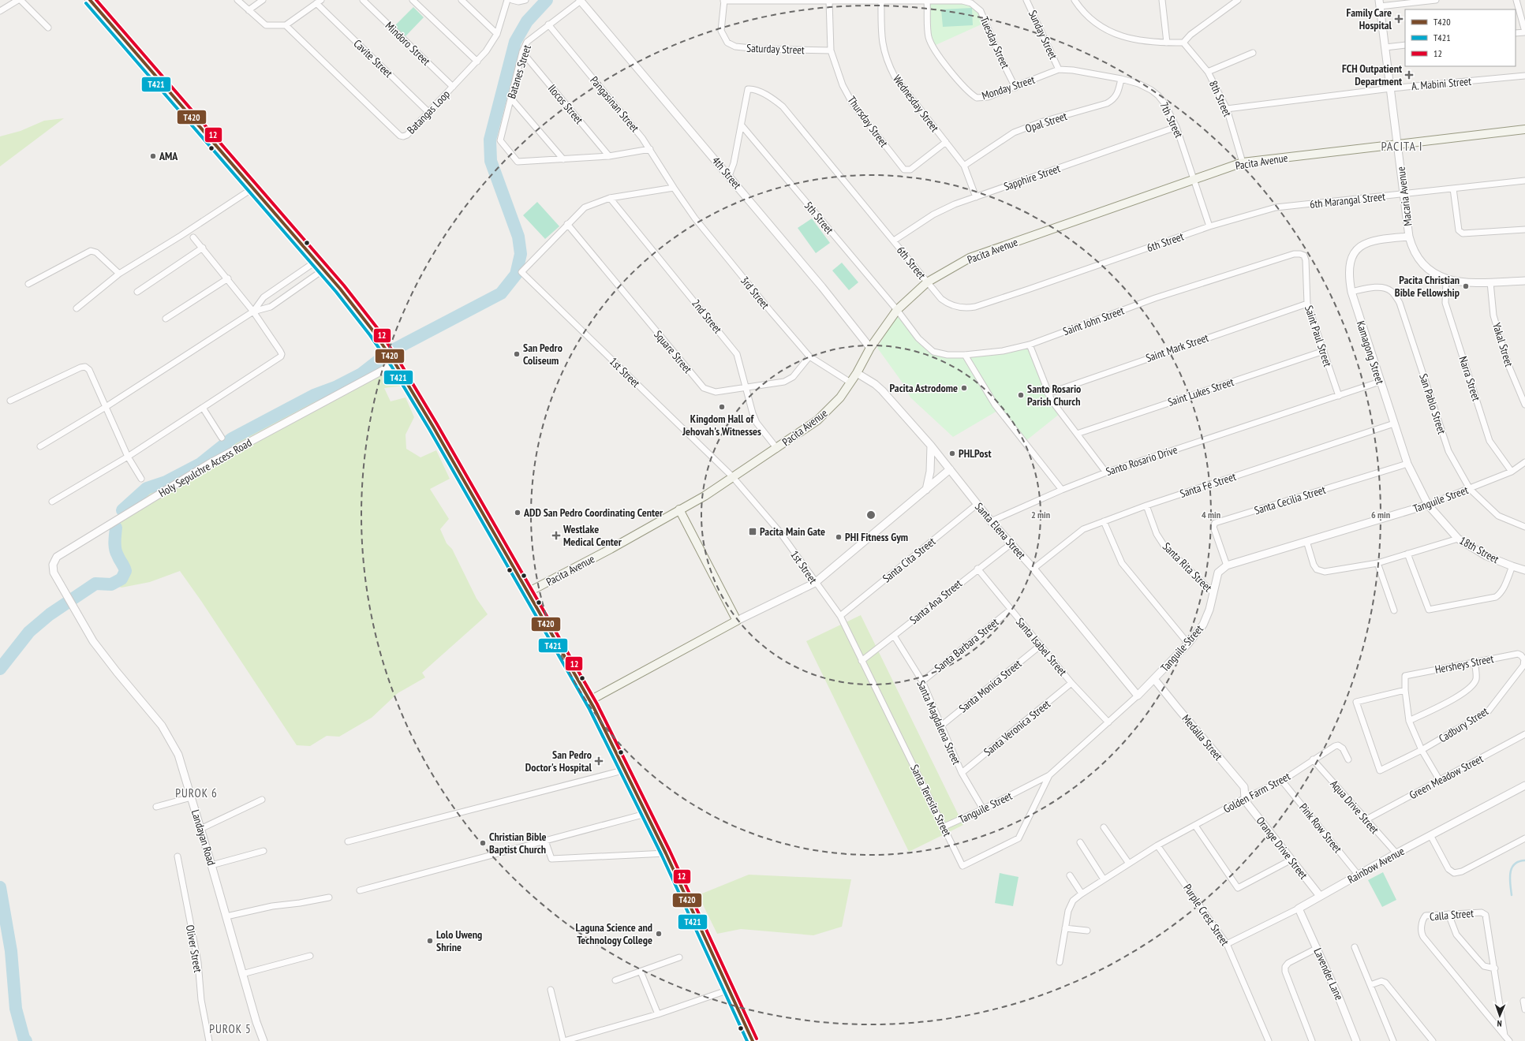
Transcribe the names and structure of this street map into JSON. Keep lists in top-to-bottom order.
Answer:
{
  "streets": {
    "main road": ["Pacita Avenue"],
    "street": [
      "Sunday Street",
      "Tuesday Street",
      "Mindoro Street",
      "Saturday Street",
      "Cavite Street",
      "Batanes Street",
      "A. Mabini Street",
      "Monday Street",
      "8th Street",
      "Wednesday Street",
      "Ilocos Street",
      "Pangasinan Street",
      "Batangas Loop",
      "7th Street",
      "Thursday Street",
      "Opal Street",
      "4th Street",
      "Sapphire Street",
      "Macaria Avenue",
      "6th Marangal Street",
      "5th Street",
      "6th Street",
      "3rd Street",
      "2nd Street",
      "Saint John Street",
      "Saint Paul Street",
      "Yakal Street",
      "Saint Mark Street",
      "Square Street",
      "Kamagong Street",
      "1st Street",
      "Narra Street",
      "Saint Lukes Street",
      "San Pablo Street",
      "Santo Rosario Drive",
      "Holy Sepulchre Access Road",
      "Santa Fe Street",
      "Tanguile Street",
      "Santa Cecilia Street",
      "Santa Elena Street",
      "18th Street",
      "Santa Cita Street",
      "Santa Rita Street",
      "Santa Ana Street",
      "Santa Barbara Street",
      "Santa Isabel Street",
      "Hersheys Street",
      "Santa Monica Street",
      "Santa Magdalena Street",
      "Cadbury Street",
      "Santa Veronica Street",
      "Medalla Street",
      "Green Meadow Street",
      "Golden Farm Street",
      "Santa Teresita Street",
      "Aqua Drive Street",
      "Pink Row Street",
      "Landayan Road",
      "Orange Drive Street",
      "Rainbow Avenue",
      "Purple Crest Street",
      "Calla Street",
      "Oliver Street",
      "Lavender Lane"
    ]
  },
  "crossings": [
    ["Sunday Street", "Monday Street"],
    ["Sunday Street", "7th Street"],
    ["Tuesday Street", "Saturday Street"],
    ["Tuesday Street", "Monday Street"],
    ["Tuesday Street", "Wednesday Street"],
    ["Tuesday Street", "Thursday Street"],
    ["Mindoro Street", "Batangas Loop"],
    ["Saturday Street", "Thursday Street"],
    ["Cavite Street", "Batangas Loop"],
    ["Batanes Street", "Ilocos Street"],
    ["Batanes Street", "Pangasinan Street"],
    ["Batanes Street", "4th Street"],
    ["A. Mabini Street", "8th Street"],
    ["A. Mabini Street", "Macaria Avenue"],
    ["Monday Street", "7th Street"],
    ["8th Street", "Pacita Avenue"],
    ["Wednesday Street", "Thursday Street"],
    ["Wednesday Street", "Opal Street"],
    ["Wednesday Street", "Sapphire Street"],
    ["Pangasinan Street", "3rd Street"],
    ["Pangasinan Street", "1st Street"],
    ["7th Street", "Opal Street"],
    ["7th Street", "Pacita Avenue"],
    ["7th Street", "Sapphire Street"],
    ["7th Street", "6th Marangal Street"],
    ["7th Street", "6th Street"],
    ["Pacita Avenue", "4th Street"],
    ["Pacita Avenue", "Macaria Avenue"],
    ["Pacita Avenue", "5th Street"],
    ["Pacita Avenue", "6th Street"],
    ["Pacita Avenue", "3rd Street"],
    ["Pacita Avenue", "2nd Street"],
    ["Pacita Avenue", "Saint John Street"],
    ["Pacita Avenue", "1st Street"],
    ["Pacita Avenue", "Santa Elena Street"],
    ["4th Street", "6th Street"],
    ["Sapphire Street", "6th Street"],
    ["Macaria Avenue", "6th Marangal Street"],
    ["Macaria Avenue", "Yakal Street"],
    ["Macaria Avenue", "Kamagong Street"],
    ["Macaria Avenue", "Narra Street"],
    ["6th Marangal Street", "6th Street"],
    ["5th Street", "6th Street"],
    ["5th Street", "Saint John Street"],
    ["3rd Street", "Square Street"],
    ["3rd Street", "1st Street"],
    ["2nd Street", "Square Street"],
    ["2nd Street", "1st Street"],
    ["Saint John Street", "Saint Paul Street"],
    ["Saint Paul Street", "Saint Mark Street"],
    ["Saint Paul Street", "Saint Lukes Street"],
    ["Saint Paul Street", "Santo Rosario Drive"],
    ["Square Street", "1st Street"],
    ["Kamagong Street", "San Pablo Street"],
    ["Kamagong Street", "Santo Rosario Drive"],
    ["Kamagong Street", "Santa Fe Street"],
    ["Kamagong Street", "Tanguile Street"],
    ["Kamagong Street", "Santa Cecilia Street"],
    ["Kamagong Street", "18th Street"],
    ["1st Street", "Santa Cita Street"],
    ["1st Street", "Santa Teresita Street"],
    ["Narra Street", "Tanguile Street"],
    ["San Pablo Street", "Tanguile Street"],
    ["Santo Rosario Drive", "Santa Elena Street"],
    ["Holy Sepulchre Access Road", "Landayan Road"],
    ["Santa Fe Street", "Santa Elena Street"],
    ["Santa Fe Street", "Santa Rita Street"],
    ["Tanguile Street", "Santa Cecilia Street"],
    ["Tanguile Street", "Santa Elena Street"],
    ["Tanguile Street", "18th Street"],
    ["Tanguile Street", "Santa Rita Street"],
    ["Tanguile Street", "Santa Isabel Street"],
    ["Tanguile Street", "Santa Magdalena Street"],
    ["Tanguile Street", "Medalla Street"],
    ["Tanguile Street", "Santa Teresita Street"],
    ["Santa Elena Street", "Santa Cita Street"],
    ["Santa Elena Street", "Santa Ana Street"],
    ["Santa Cita Street", "Santa Teresita Street"],
    ["Santa Ana Street", "Santa Isabel Street"],
    ["Santa Ana Street", "Santa Magdalena Street"],
    ["Santa Ana Street", "Santa Teresita Street"],
    ["Santa Barbara Street", "Santa Isabel Street"],
    ["Santa Barbara Street", "Santa Magdalena Street"],
    ["Santa Isabel Street", "Santa Monica Street"],
    ["Santa Isabel Street", "Santa Veronica Street"],
    ["Hersheys Street", "Cadbury Street"],
    ["Santa Monica Street", "Santa Magdalena Street"],
    ["Santa Magdalena Street", "Santa Veronica Street"],
    ["Medalla Street", "Golden Farm Street"],
    ["Medalla Street", "Orange Drive Street"],
    ["Green Meadow Street", "Aqua Drive Street"],
    ["Golden Farm Street", "Aqua Drive Street"],
    ["Golden Farm Street", "Pink Row Street"],
    ["Golden Farm Street", "Orange Drive Street"],
    ["Golden Farm Street", "Purple Crest Street"],
    ["Aqua Drive Street", "Rainbow Avenue"],
    ["Pink Row Street", "Rainbow Avenue"],
    ["Orange Drive Street", "Rainbow Avenue"],
    ["Rainbow Avenue", "Purple Crest Street"],
    ["Rainbow Avenue", "Lavender Lane"]
  ],
  "districts": ["PACITA I", "PUROK 6", "PUROK 5"],
  "places": {
    "health": [
      "Family Care Hospital",
      "FCH Outpatient Department",
      "Westlake Medical Center",
      "San Pedro Doctor's Hospital"
    ],
    "other": [
      "AMA",
      "Pacita Christian Bible Fellowship",
      "San Pedro Coliseum",
      "Pacita Astrodome",
      "Santo Rosario Parish Church",
      "Kingdom Hall of Jehovah's Witnesses",
      "PHLPost",
      "ADD San Pedro Coordinating Center",
      "PHI Fitness Gym",
      "Christian Bible Baptist Church",
      "Laguna Science and Technology College",
      "Lolo Uweng Shrine"
    ],
    "transit": ["Pacita Main Gate"]
  },
  "lines": ["transit line T420", "transit line 12", "transit line T421"],
  "legend": ["T420", "T421", "12"],
  "north": "bottom",
  "rings": ["2 min", "4 min", "6 min"]
}
